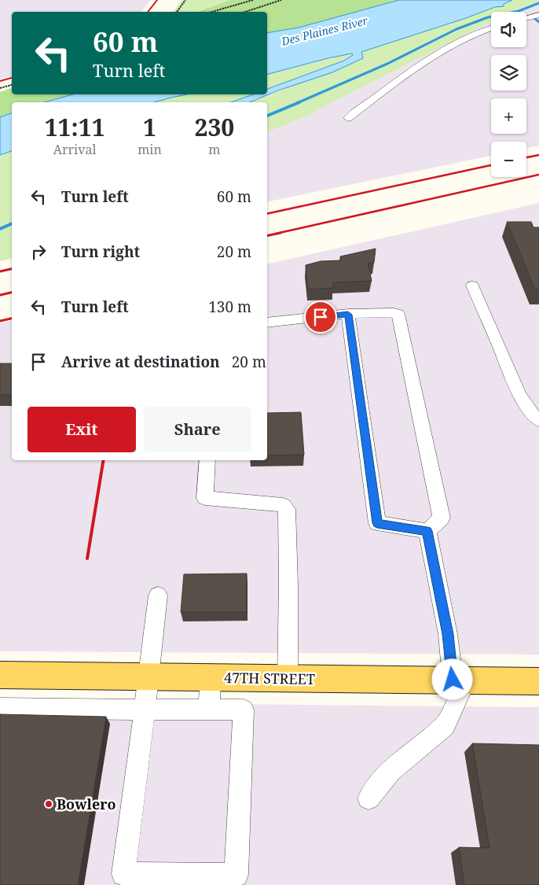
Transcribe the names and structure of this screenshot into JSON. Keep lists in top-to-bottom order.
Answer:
{
  "streets": {
    "main road": ["47TH STREET"]
  },
  "water": ["Des Plaines River"],
  "places": ["Bowlero"],
  "page": {
    "map_buttons": ["+", "−"],
    "turn": ["60 m", "Turn left"],
    "eta": [
      "11:11",
      "Arrival",
      "1",
      "min",
      "230",
      "m"
    ],
    "list": [
      {
        "name": "Turn left",
        "value": "60 m"
      },
      {
        "name": "Turn right",
        "value": "20 m"
      },
      {
        "name": "Turn left",
        "value": "130 m"
      },
      {
        "name": "Arrive at destination",
        "value": "20 m"
      }
    ],
    "buttons": ["Exit", "Share"]
  }
}
